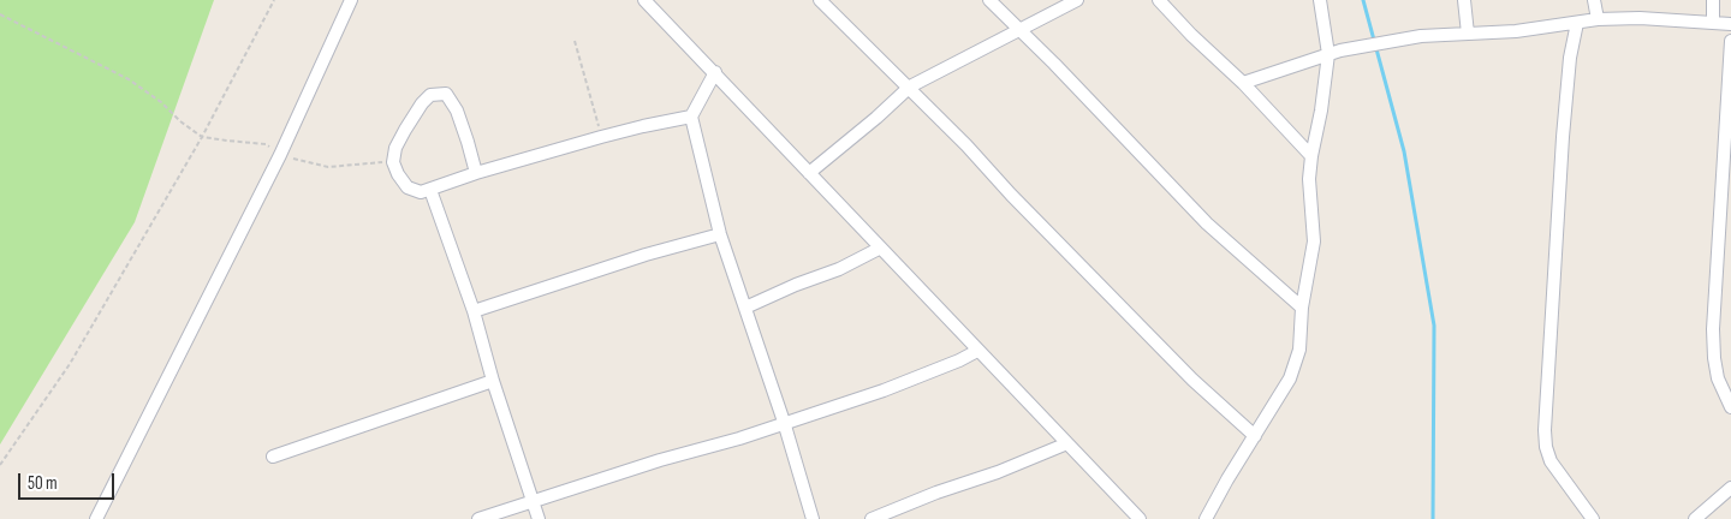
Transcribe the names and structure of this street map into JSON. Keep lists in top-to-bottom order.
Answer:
{
  "scale_bar": "50 m"
}
